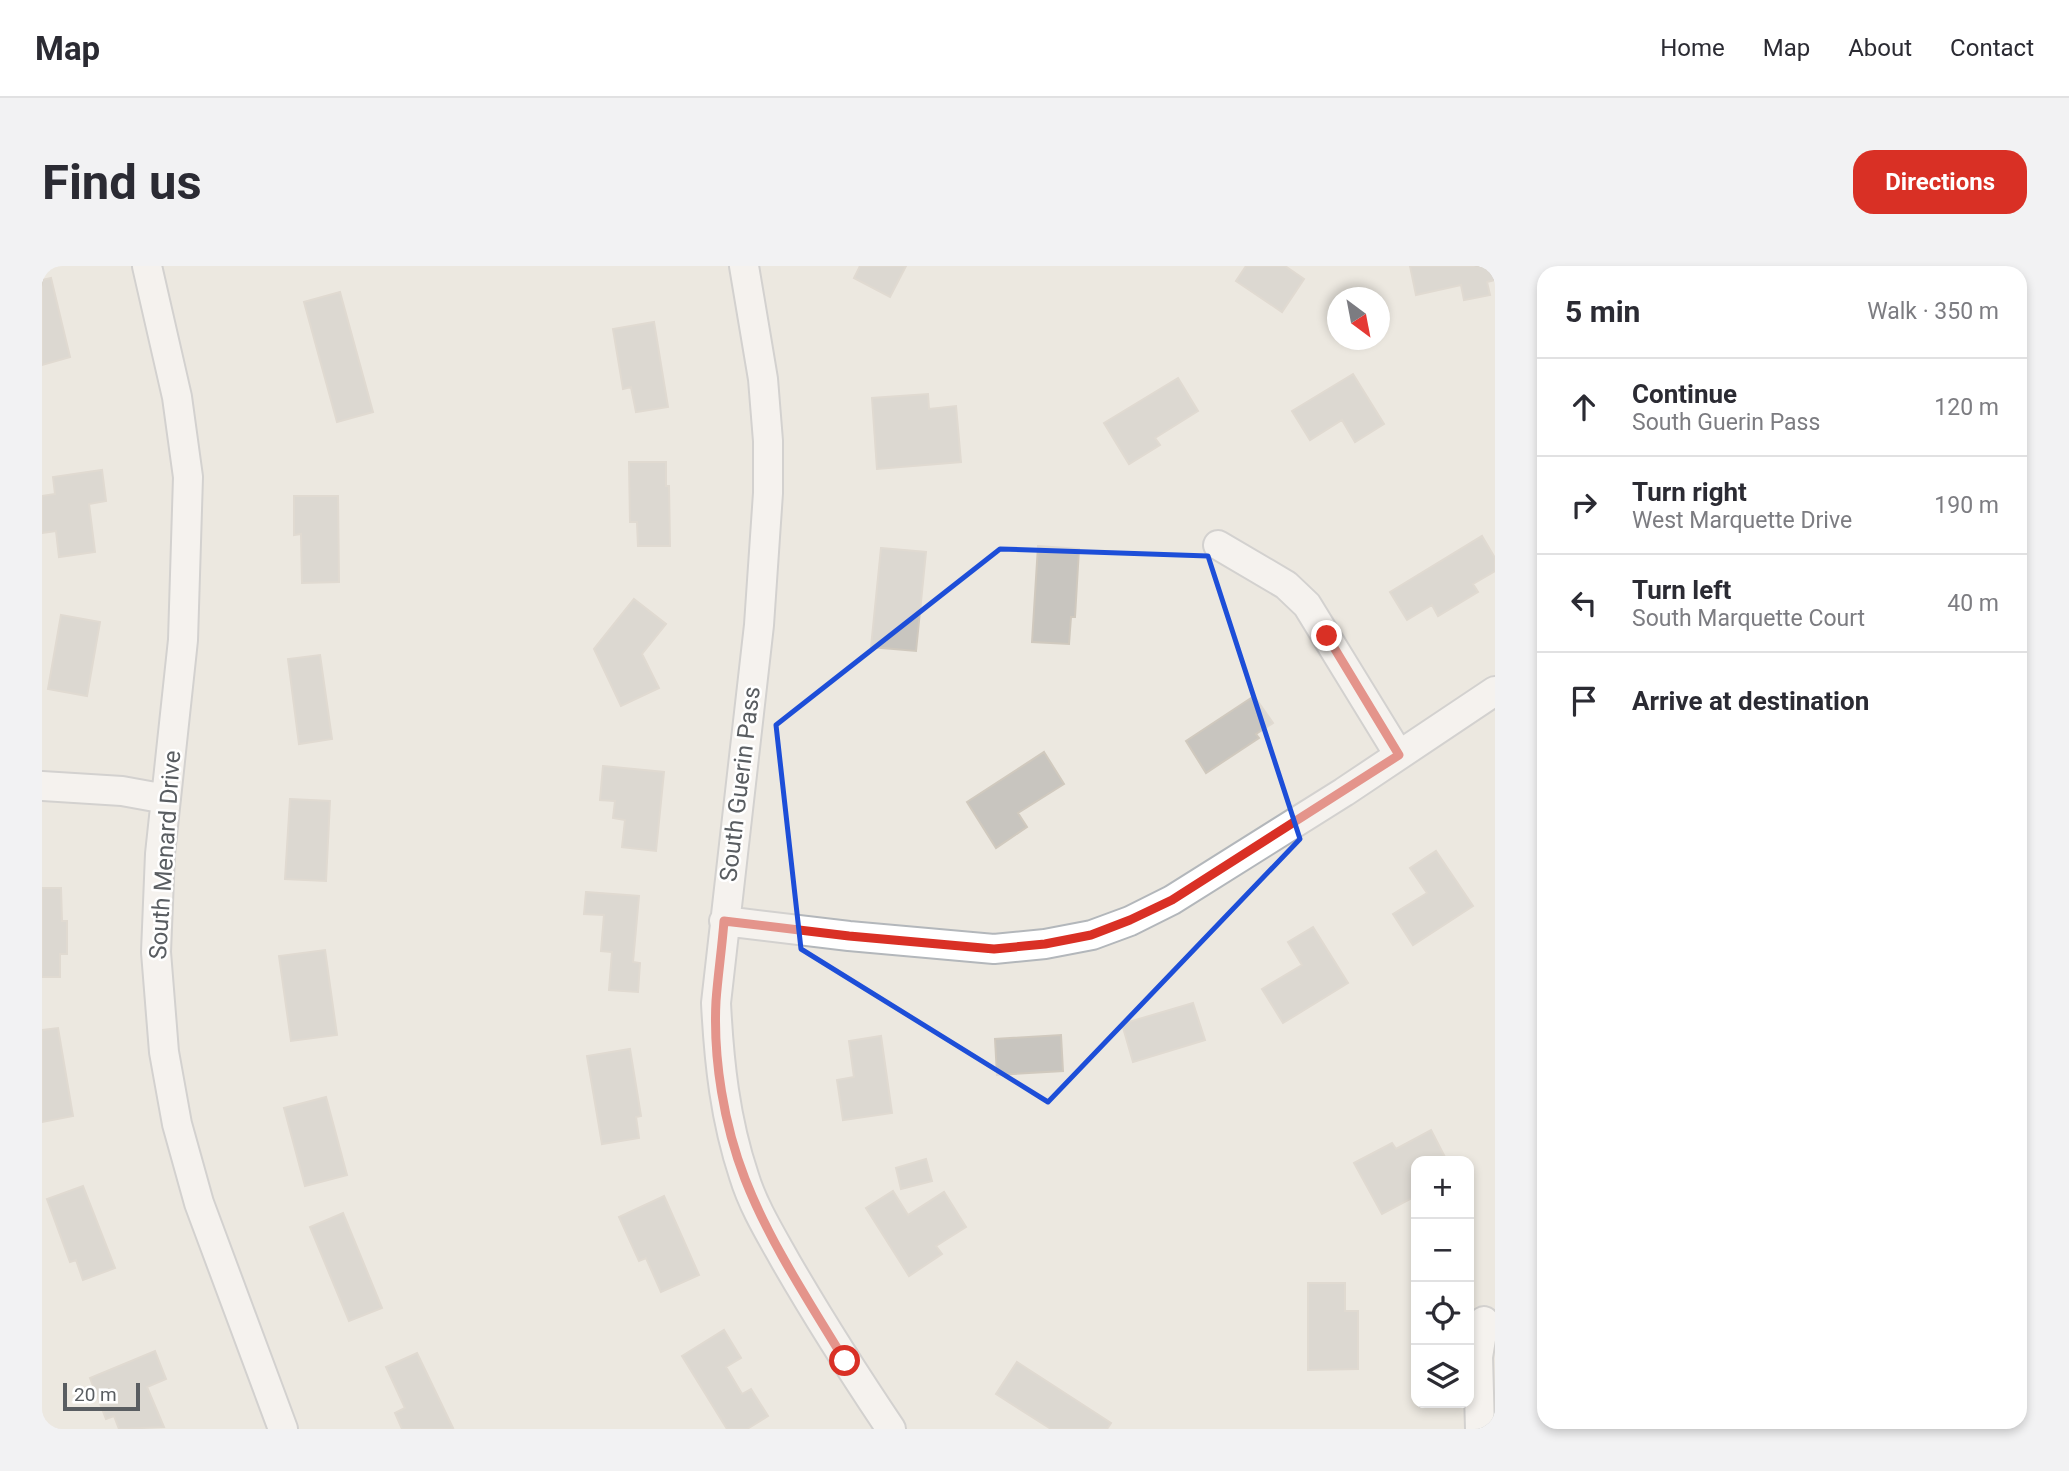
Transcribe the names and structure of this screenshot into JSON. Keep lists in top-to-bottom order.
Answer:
{
  "streets": {
    "street": ["South Guerin Pass", "South Menard Drive"]
  },
  "scale_bar": "20 m",
  "north": "bottom right",
  "page": {
    "header": "Map",
    "nav": [
      "Home",
      "Map",
      "About",
      "Contact"
    ],
    "buttons": "Directions",
    "title": "Find us",
    "heading": ["5 min", "Walk · 350 m"],
    "list": [
      ["Continue", "South Guerin Pass", "120 m"],
      ["Turn right", "West Marquette Drive", "190 m"],
      ["Turn left", "South Marquette Court", "40 m"],
      "Arrive at destination"
    ],
    "map_buttons": ["+", "−"],
    "scale": "20 m"
  }
}
